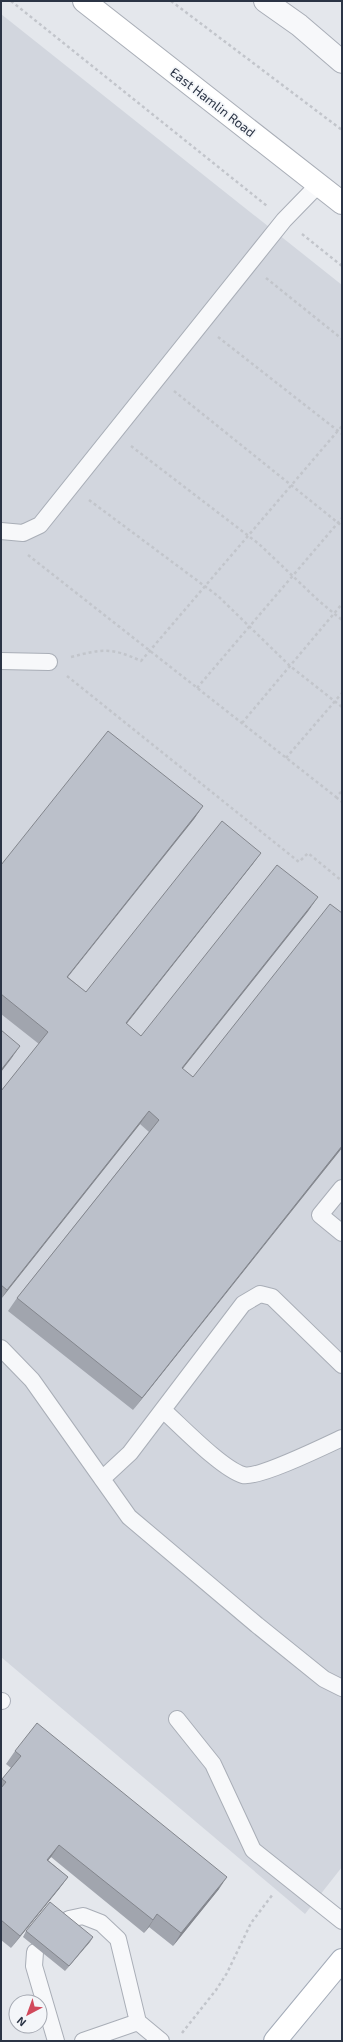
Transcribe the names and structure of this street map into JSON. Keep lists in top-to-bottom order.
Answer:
{
  "streets": {
    "street": ["East Hamlin Road"]
  },
  "north": "bottom left"
}
